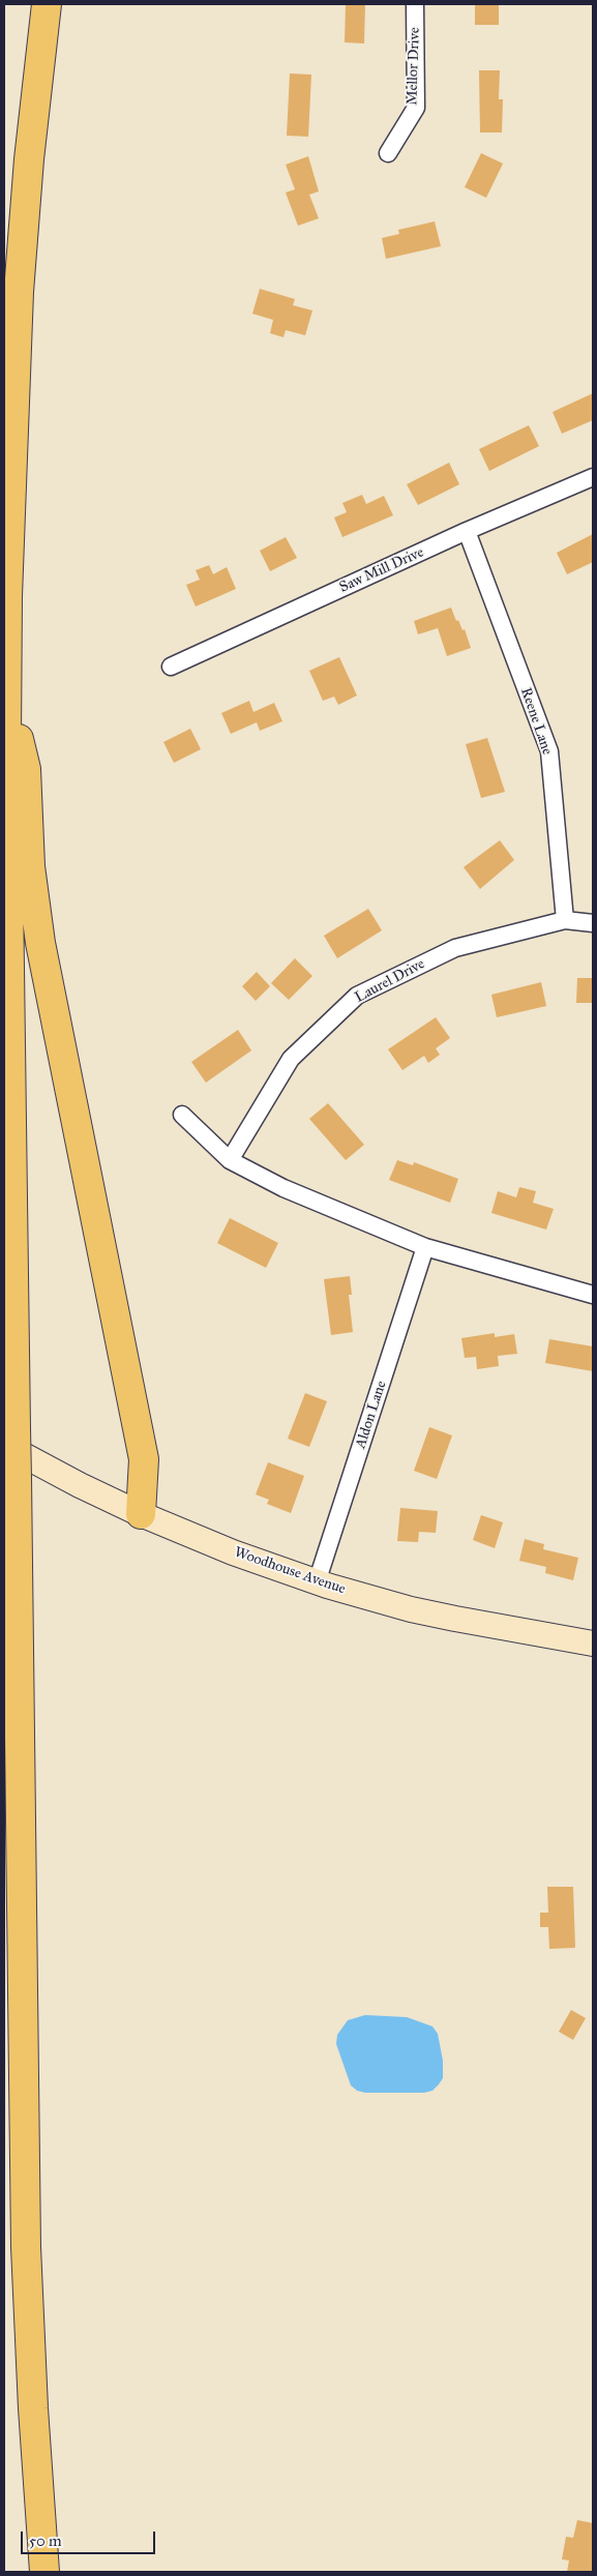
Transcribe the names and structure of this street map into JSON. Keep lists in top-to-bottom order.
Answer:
{
  "streets": {
    "main road": ["Woodhouse Avenue"],
    "street": [
      "Mellor Drive",
      "Saw Mill Drive",
      "Reene Lane",
      "Laurel Drive",
      "Aldon Lane"
    ]
  },
  "crossings": [
    ["Saw Mill Drive", "Reene Lane"],
    ["Reene Lane", "Laurel Drive"],
    ["Aldon Lane", "Woodhouse Avenue"]
  ],
  "scale_bar": "50 m"
}
